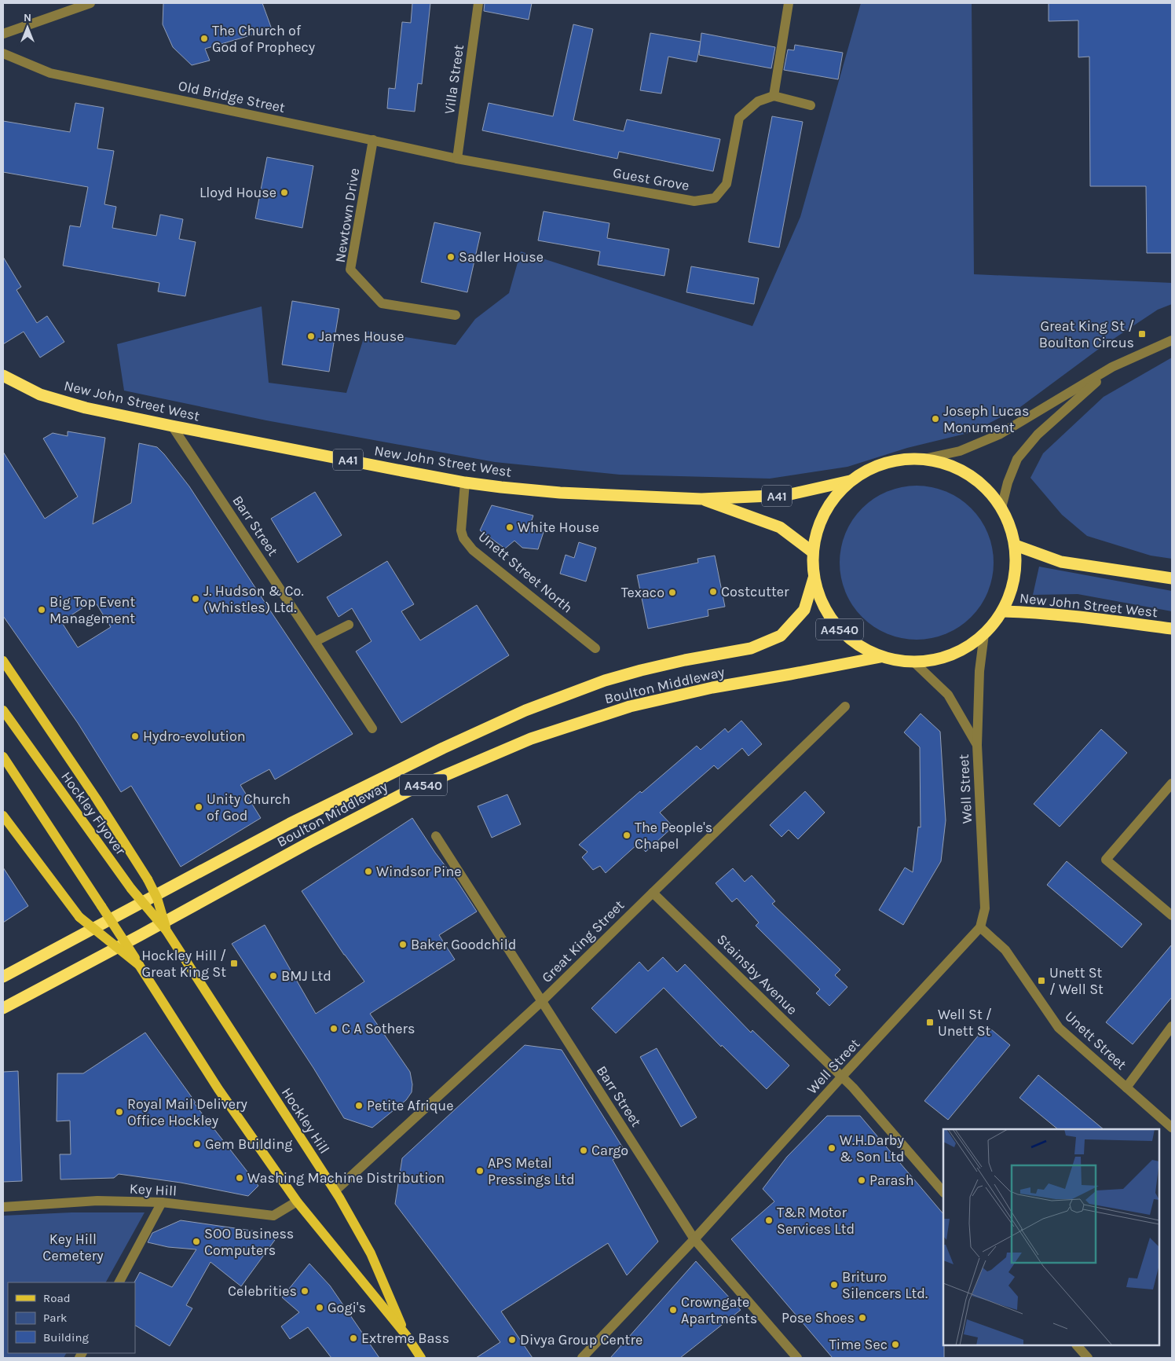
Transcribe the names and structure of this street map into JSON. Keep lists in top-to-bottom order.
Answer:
{
  "streets": {
    "highway": [
      "New John Street West",
      "A41",
      "A4540",
      "Boulton Middleway"
    ],
    "main road": ["Hockley Flyover", "Hockley Hill"],
    "street": [
      "Villa Street",
      "Old Bridge Street",
      "Guest Grove",
      "Newtown Drive",
      "Barr Street",
      "Unett Street North",
      "Well Street",
      "Great King Street",
      "Stainsby Avenue",
      "Unett Street",
      "Key Hill"
    ]
  },
  "crossings": [
    ["Villa Street", "Old Bridge Street"],
    ["Villa Street", "Guest Grove"],
    ["Old Bridge Street", "Guest Grove"],
    ["Old Bridge Street", "Newtown Drive"],
    ["New John Street West", "Barr Street"],
    ["New John Street West", "Unett Street North"],
    ["New John Street West", "A4540"],
    ["Barr Street", "Well Street"],
    ["Barr Street", "Great King Street"],
    ["A4540", "Boulton Middleway"],
    ["A4540", "Well Street"],
    ["Well Street", "Stainsby Avenue"],
    ["Well Street", "Unett Street"],
    ["Hockley Flyover", "Hockley Hill"],
    ["Great King Street", "Stainsby Avenue"],
    ["Great King Street", "Hockley Hill"],
    ["Hockley Hill", "Key Hill"]
  ],
  "parks": ["Key Hill Cemetery"],
  "places": {
    "other": [
      "The Church of God of Prophecy",
      "Lloyd House",
      "Sadler House",
      "James House",
      "Joseph Lucas Monument",
      "White House",
      "Costcutter",
      "Texaco",
      "J. Hudson & Co. (Whistles) Ltd.",
      "Big Top Event Management",
      "Hydro-evolution",
      "Unity Church of God",
      "The People's Chapel",
      "Windsor Pine",
      "Baker Goodchild",
      "BMJ Ltd",
      "C A Sothers",
      "Petite Afrique",
      "Royal Mail Delivery Office Hockley",
      "Gem Building",
      "W.H.Darby & Son Ltd",
      "Cargo",
      "APS Metal Pressings Ltd",
      "Washing Machine Distribution",
      "Parash",
      "T&R Motor Services Ltd",
      "SOO Business Computers",
      "Brituro Silencers Ltd.",
      "Celebrities",
      "Gogi's",
      "Crowngate Apartments",
      "Pose Shoes",
      "Extreme Bass",
      "Divya Group Centre",
      "Time Sec"
    ],
    "transit": [
      "Great King St / Boulton Circus",
      "Hockley Hill / Great King St",
      "Unett St / Well St",
      "Well St / Unett St"
    ]
  },
  "legend": ["Road", "Park", "Building"],
  "north": "top"
}
